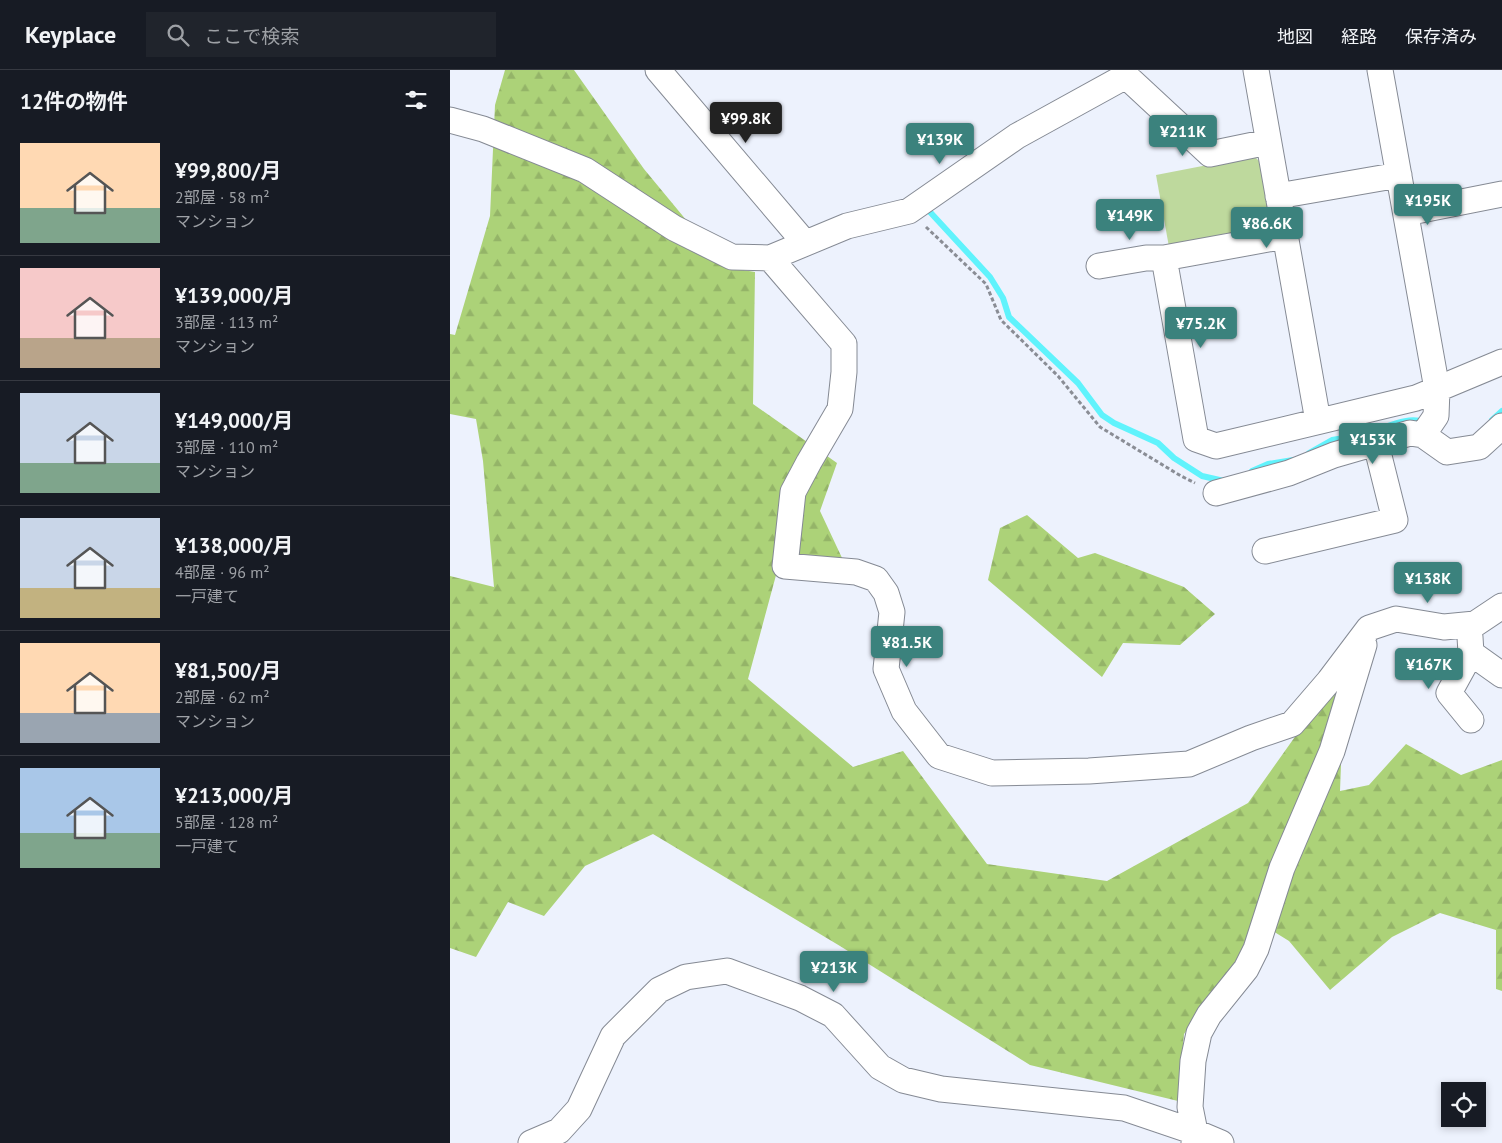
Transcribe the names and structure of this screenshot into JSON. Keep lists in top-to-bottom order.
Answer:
{
  "page": {
    "header": "Keyplace",
    "search": "ここで検索",
    "nav": ["地図", "経路", "保存済み"],
    "heading": "12件の物件",
    "price": [
      "¥99.8K",
      "¥211K",
      "¥139K",
      "¥195K",
      "¥149K",
      "¥86.6K",
      "¥75.2K",
      "¥153K",
      "¥138K",
      "¥81.5K",
      "¥167K",
      "¥213K"
    ],
    "list": [
      {
        "name": "¥99,800/月",
        "note": "2部屋 · 58 m² · マンション"
      },
      {
        "name": "¥139,000/月",
        "note": "3部屋 · 113 m² · マンション"
      },
      {
        "name": "¥149,000/月",
        "note": "3部屋 · 110 m² · マンション"
      },
      {
        "name": "¥138,000/月",
        "note": "4部屋 · 96 m² · 一戸建て"
      },
      {
        "name": "¥81,500/月",
        "note": "2部屋 · 62 m² · マンション"
      },
      {
        "name": "¥213,000/月",
        "note": "5部屋 · 128 m² · 一戸建て"
      }
    ]
  }
}
